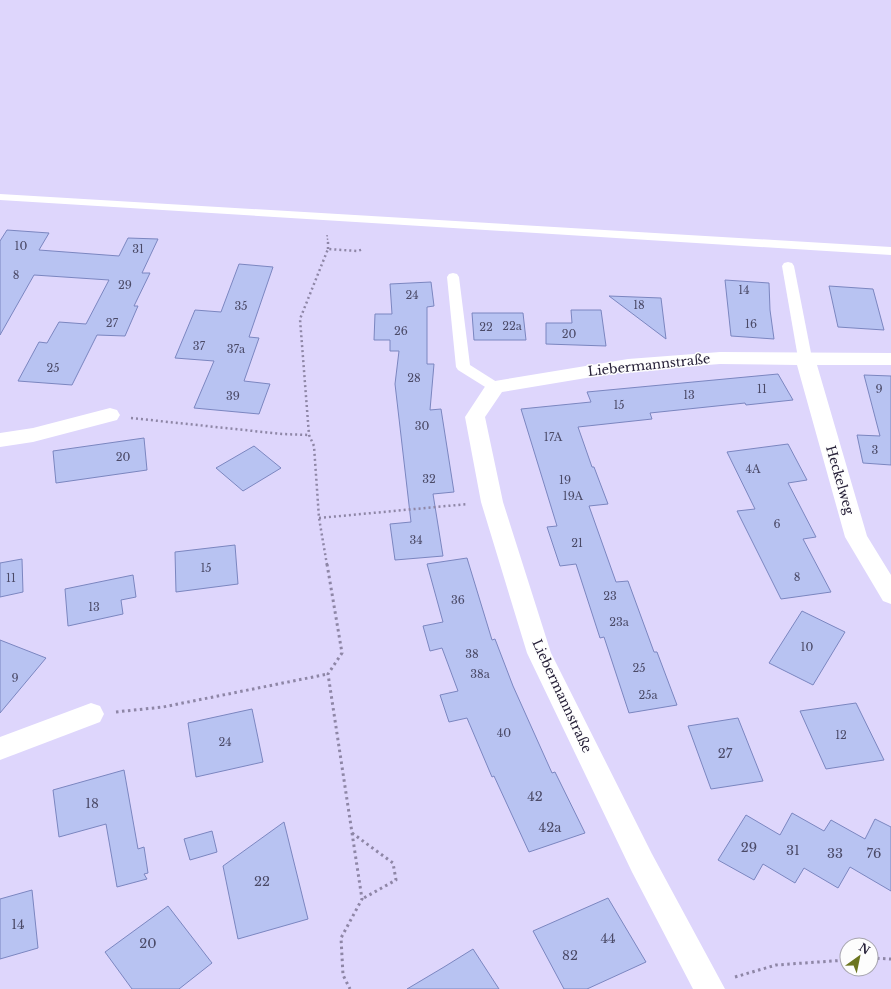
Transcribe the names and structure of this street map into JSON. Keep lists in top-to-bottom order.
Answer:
{
  "streets": {
    "street": ["Liebermannstraße", "Heckelweg"]
  },
  "crossings": [
    ["Liebermannstraße", "Heckelweg"]
  ],
  "house_numbers": [
    "10",
    "31",
    "8",
    "29",
    "14",
    "24",
    "18",
    "35",
    "27",
    "16",
    "22a",
    "22",
    "26",
    "20",
    "37",
    "37a",
    "25",
    "28",
    "11",
    "9",
    "13",
    "39",
    "15",
    "30",
    "17A",
    "3",
    "20",
    "4A",
    "32",
    "19",
    "19A",
    "6",
    "34",
    "21",
    "15",
    "8",
    "11",
    "23",
    "36",
    "13",
    "23a",
    "10",
    "38",
    "25",
    "38a",
    "9",
    "25a",
    "40",
    "12",
    "24",
    "27",
    "42",
    "18",
    "42a",
    "29",
    "31",
    "33",
    "76",
    "22",
    "14",
    "44",
    "20",
    "82"
  ],
  "north": "top right"
}
